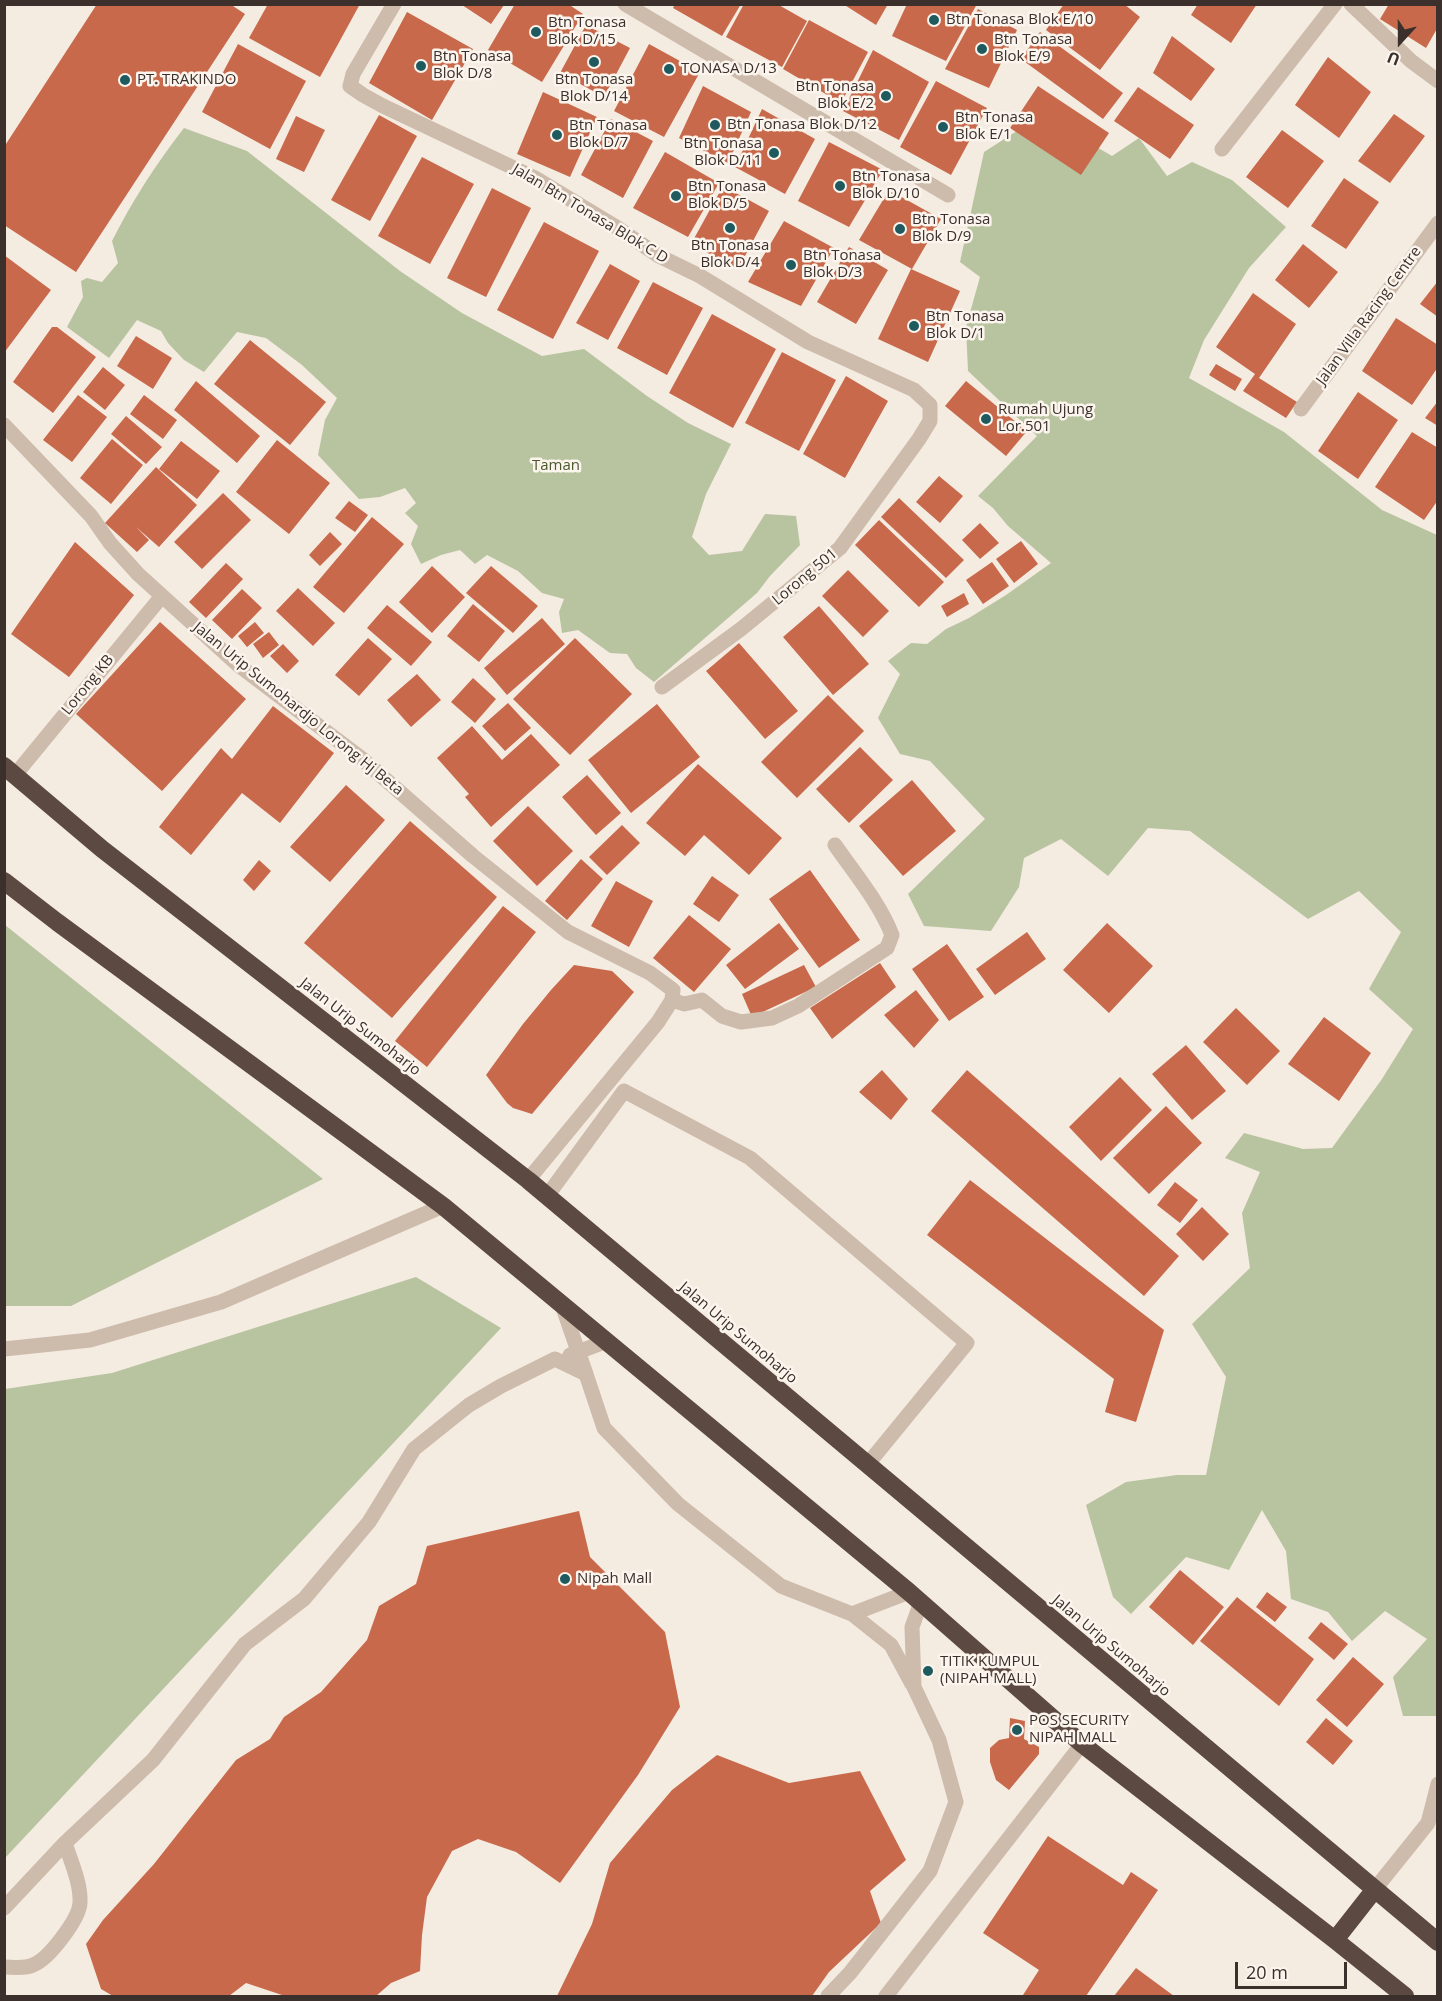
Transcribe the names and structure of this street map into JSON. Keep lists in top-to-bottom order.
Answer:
{
  "streets": {
    "highway": ["Jalan Urip Sumoharjo"],
    "street": [
      "Jalan Btn Tonasa Blok C D",
      "Jalan Villa Racing Centre",
      "Lorong 501",
      "Lorong KB",
      "Jalan Urip Sumohardjo Lorong Hj Beta"
    ]
  },
  "crossings": [
    ["Jalan Btn Tonasa Blok C D", "Lorong 501"],
    ["Lorong KB", "Jalan Urip Sumohardjo Lorong Hj Beta"],
    ["Lorong KB", "Jalan Urip Sumoharjo"]
  ],
  "parks": ["Taman"],
  "places": [
    "Btn Tonasa Blok E/10",
    "Btn Tonasa Blok D/15",
    "Btn Tonasa Blok E/9",
    "Btn Tonasa Blok D/14",
    "Btn Tonasa Blok D/8",
    "TONASA D/13",
    "PT. TRAKINDO",
    "Btn Tonasa Blok E/2",
    "Btn Tonasa Blok D/12",
    "Btn Tonasa Blok E/1",
    "Btn Tonasa Blok D/7",
    "Btn Tonasa Blok D/11",
    "Btn Tonasa Blok D/10",
    "Btn Tonasa Blok D/5",
    "Btn Tonasa Blok D/4",
    "Btn Tonasa Blok D/9",
    "Btn Tonasa Blok D/3",
    "Btn Tonasa Blok D/1",
    "Rumah Ujung Lor.501",
    "Nipah Mall",
    "TITIK KUMPUL (NIPAH MALL)",
    "POS SECURITY NIPAH MALL"
  ],
  "scale_bar": "20 m",
  "north": "bottom"
}
